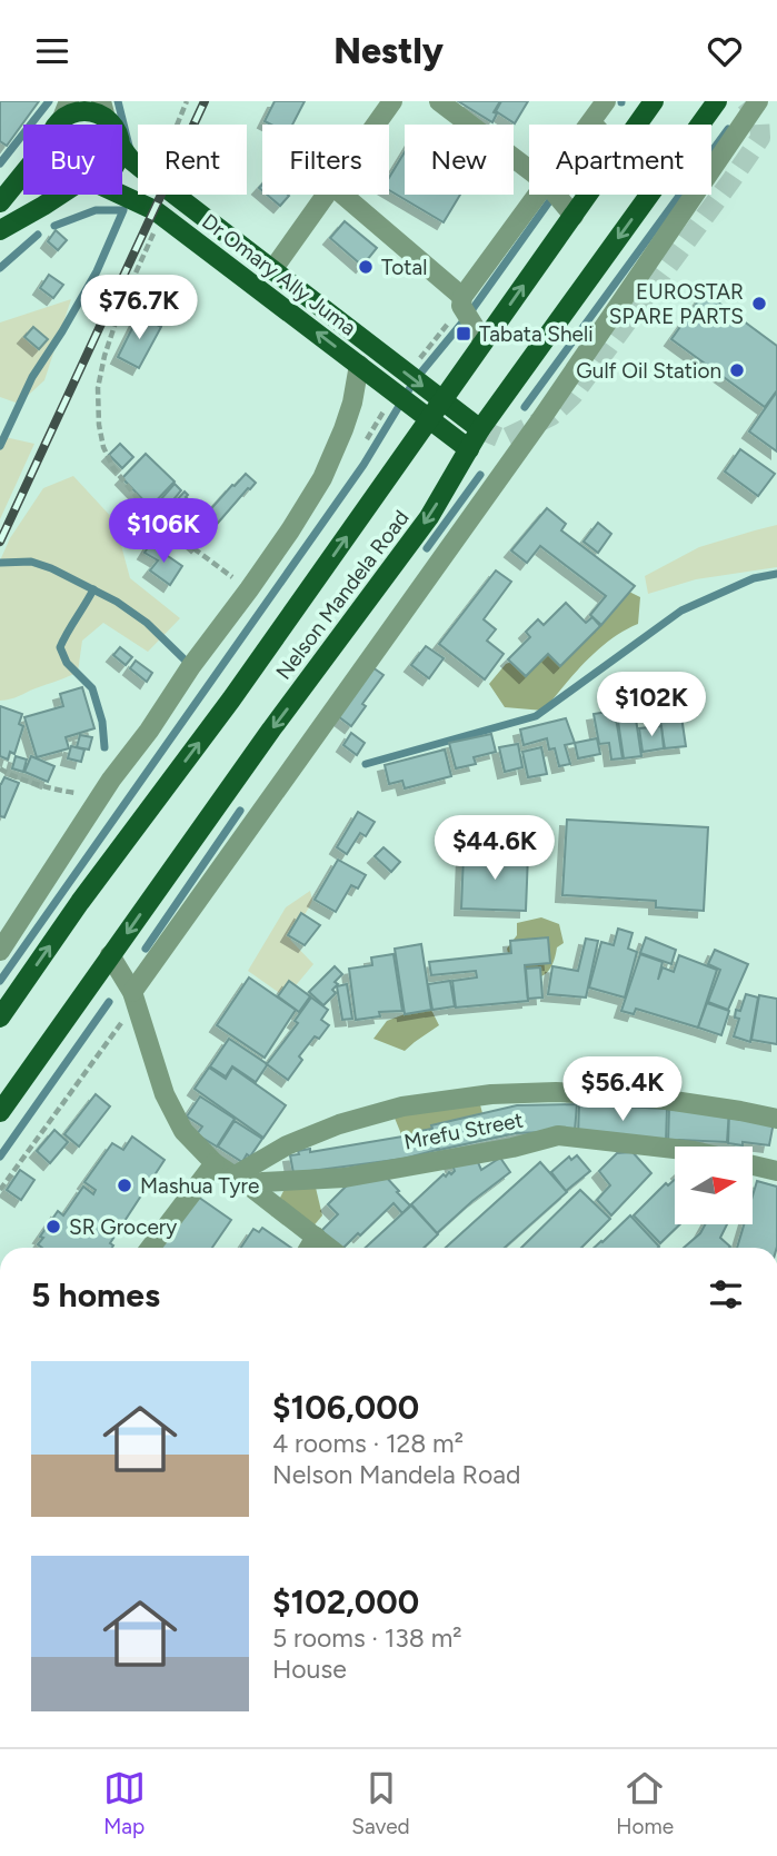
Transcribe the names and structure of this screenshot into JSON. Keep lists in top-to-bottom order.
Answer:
{
  "streets": {
    "main road": ["Dr.Omary Ally Juma", "Nelson Mandela Road"],
    "street": ["Mrefu Street"]
  },
  "crossings": [
    ["Dr.Omary Ally Juma", "Nelson Mandela Road"]
  ],
  "places": {
    "other": [
      "Total",
      "EUROSTAR SPARE PARTS",
      "Gulf Oil Station",
      "Mashua Tyre",
      "SR Grocery"
    ],
    "transit": ["Tabata Sheli"]
  },
  "north": "right",
  "page": {
    "header": "Nestly",
    "chip": [
      "Buy",
      "Rent",
      "Filters",
      "New",
      "Apartment"
    ],
    "price": [
      "$76.7K",
      "$106K",
      "$102K",
      "$44.6K",
      "$56.4K"
    ],
    "heading": "5 homes",
    "list": [
      {
        "name": "$106,000",
        "note": "4 rooms · 128 m² · Nelson Mandela Road"
      },
      {
        "name": "$102,000",
        "note": "5 rooms · 138 m² · House"
      }
    ],
    "tabs": ["Map", "Saved", "Home"]
  }
}
